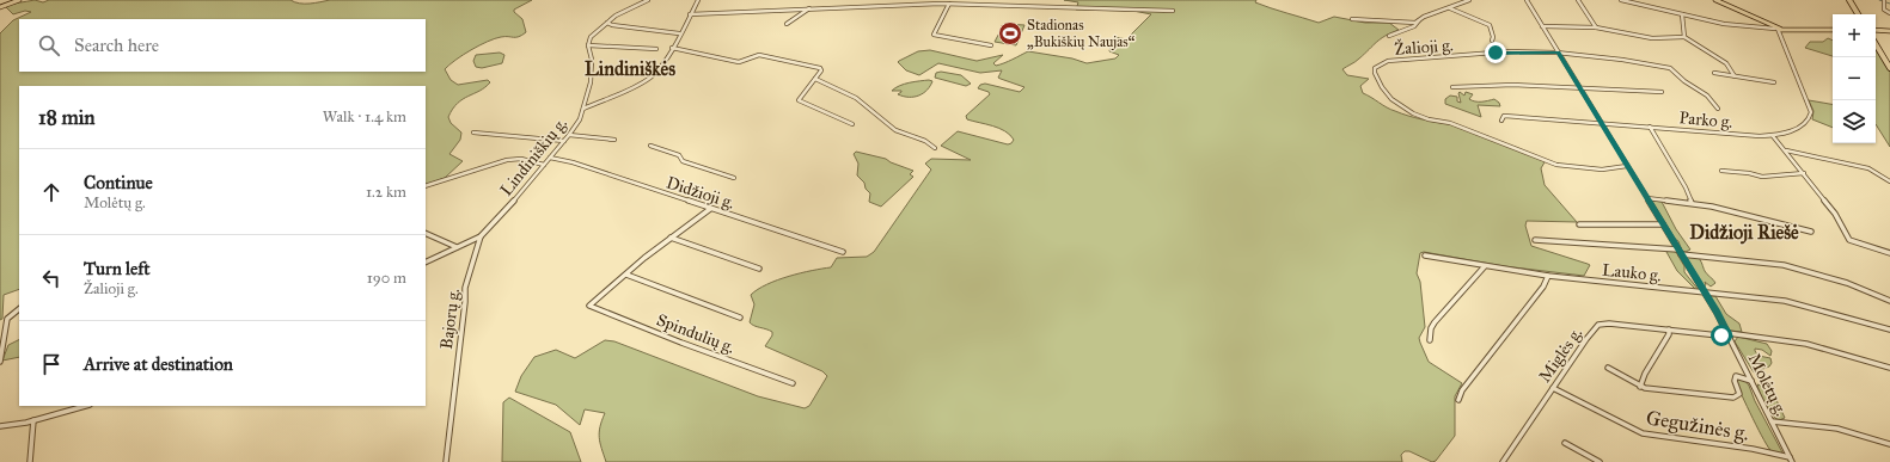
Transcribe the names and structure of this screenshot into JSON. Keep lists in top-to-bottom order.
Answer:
{
  "streets": {
    "street": [
      "Žalioji g.",
      "Parko g.",
      "Lindiniškių g.",
      "Didžioji g.",
      "Lauko g.",
      "Bajorų g.",
      "Spindulių g.",
      "Miglės g.",
      "Molėtų g.",
      "Gegužinės g."
    ]
  },
  "crossings": [
    ["Žalioji g.", "Molėtų g."],
    ["Parko g.", "Molėtų g."],
    ["Lindiniškių g.", "Didžioji g."],
    ["Lindiniškių g.", "Bajorų g."],
    ["Lauko g.", "Molėtų g."],
    ["Miglės g.", "Molėtų g."],
    ["Miglės g.", "Gegužinės g."],
    ["Molėtų g.", "Gegužinės g."]
  ],
  "districts": ["Lindiniškės", "Didžioji Riešė"],
  "places": {
    "sports": ["Stadionas „Bukiškių Naujas“"]
  },
  "page": {
    "map_buttons": ["+", "−"],
    "search": "Search here",
    "heading": ["18 min", "Walk · 1.4 km"],
    "list": [
      ["Continue", "Molėtų g.", "1.2 km"],
      ["Turn left", "Žalioji g.", "190 m"],
      "Arrive at destination"
    ]
  }
}
